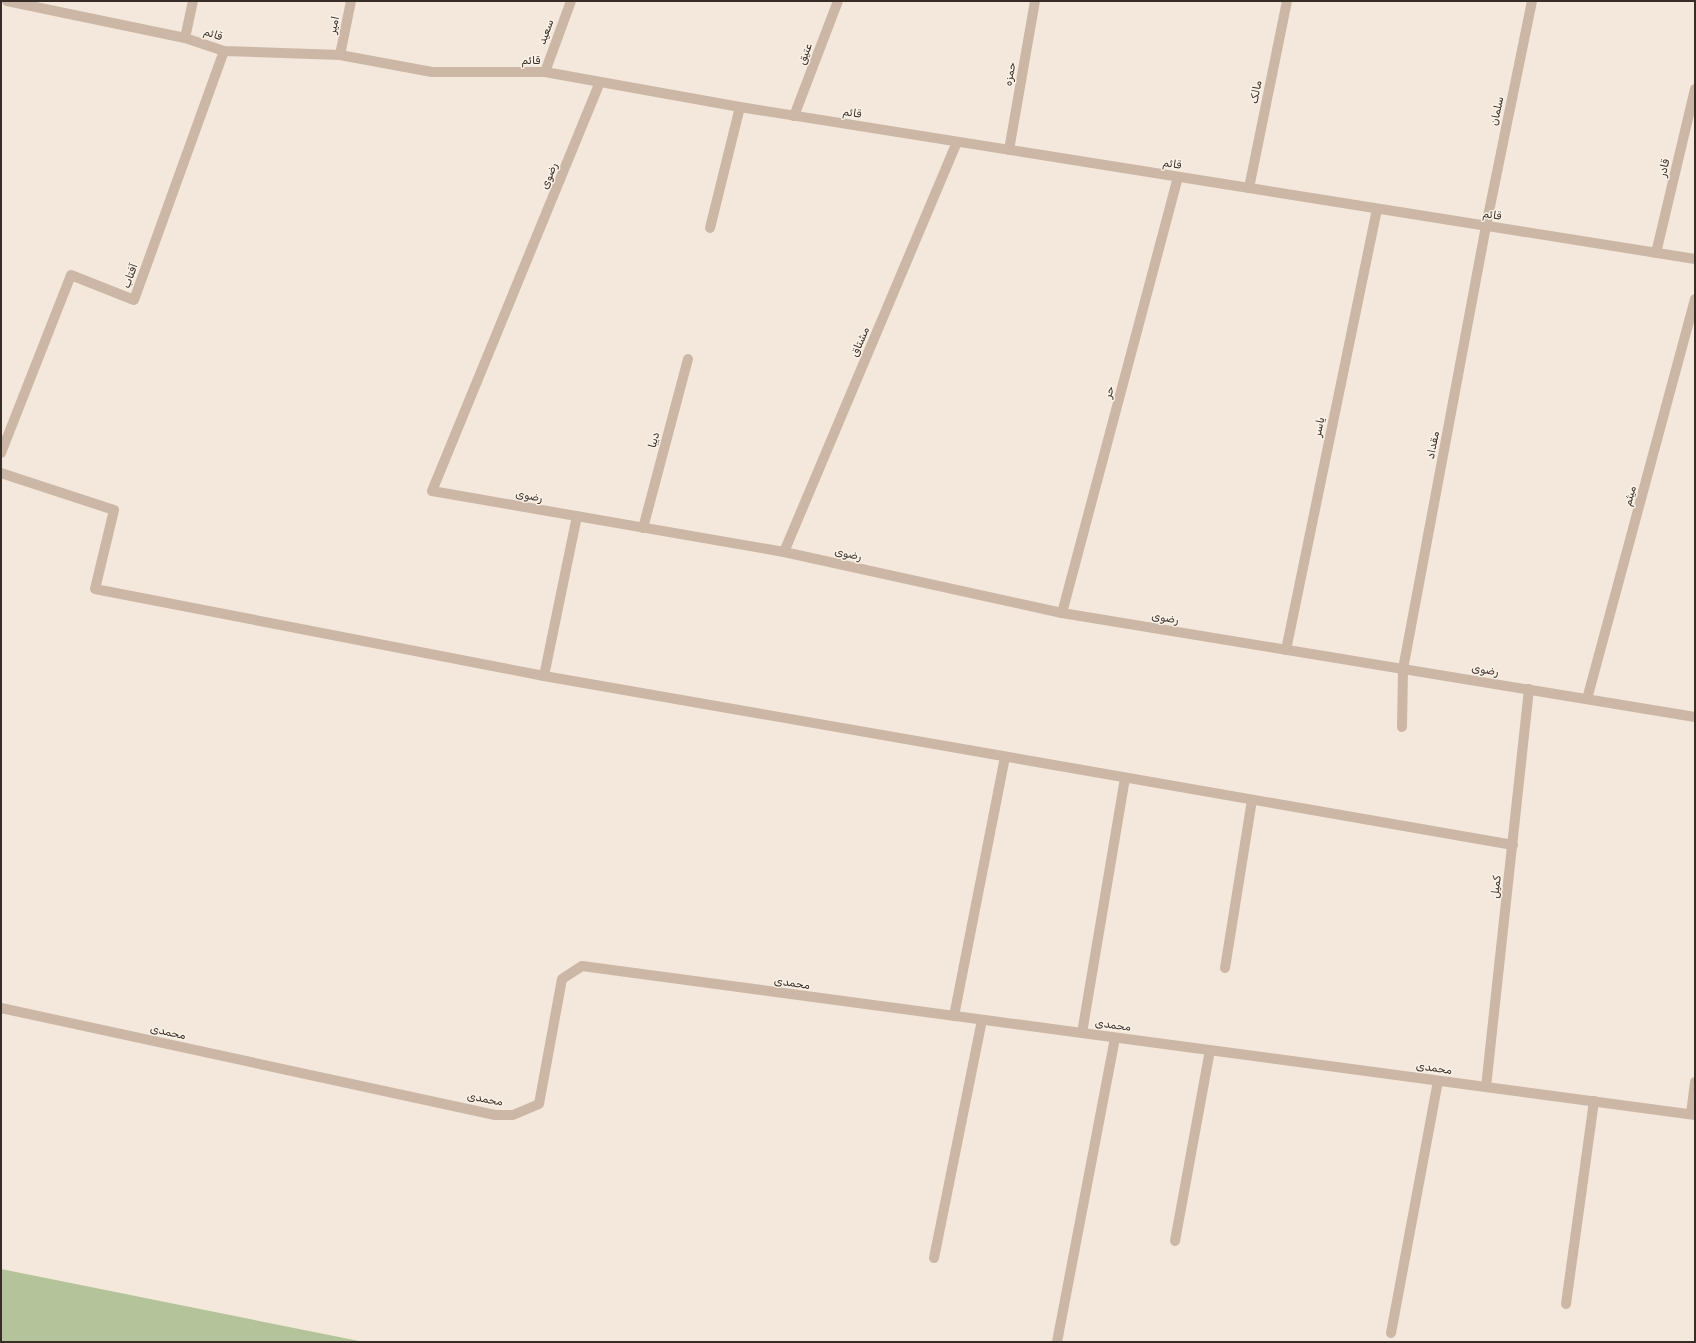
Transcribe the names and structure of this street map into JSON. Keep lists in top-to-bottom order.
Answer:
{
  "streets": {
    "street": [
      "امیر",
      "سعید",
      "قائم",
      "عتیق",
      "حمزه",
      "مالک",
      "سلمان",
      "قادر",
      "رضوی",
      "آفتاب",
      "مشتاق",
      "حر",
      "یاسر",
      "دیبا",
      "مقداد",
      "میثم",
      "کمیل",
      "محمدی"
    ]
  },
  "crossings": [
    ["امیر", "قائم"],
    ["سعید", "قائم"],
    ["قائم", "عتیق"],
    ["قائم", "حمزه"],
    ["قائم", "مالک"],
    ["قائم", "سلمان"],
    ["قائم", "قادر"],
    ["قائم", "رضوی"],
    ["قائم", "آفتاب"],
    ["قائم", "مشتاق"],
    ["قائم", "حر"],
    ["قائم", "یاسر"],
    ["قائم", "مقداد"],
    ["سلمان", "مقداد"],
    ["رضوی", "مشتاق"],
    ["رضوی", "حر"],
    ["رضوی", "یاسر"],
    ["رضوی", "دیبا"],
    ["رضوی", "مقداد"],
    ["رضوی", "میثم"],
    ["رضوی", "کمیل"],
    ["کمیل", "محمدی"]
  ]
}
